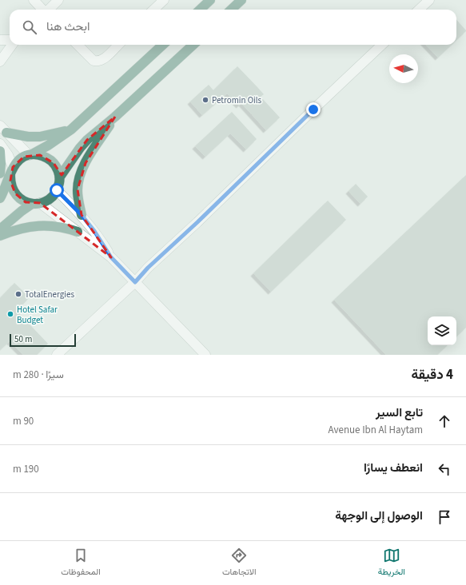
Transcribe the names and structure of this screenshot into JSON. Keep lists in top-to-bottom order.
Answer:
{
  "places": ["Petromin Oils", "TotalEnergies", "Hotel Safar Budget"],
  "scale_bar": "50 m",
  "north": "left",
  "page": {
    "search": "ابحث هنا",
    "scale": "50 m",
    "heading": ["4 دقيقة", "سيرًا · 280 m"],
    "list": [
      ["تابع السير", "Avenue Ibn Al Haytam", "90 m"],
      ["انعطف يسارًا", "190 m"],
      "الوصول إلى الوجهة"
    ],
    "nav": ["الخريطة", "الاتجاهات", "المحفوظات"]
  }
}
